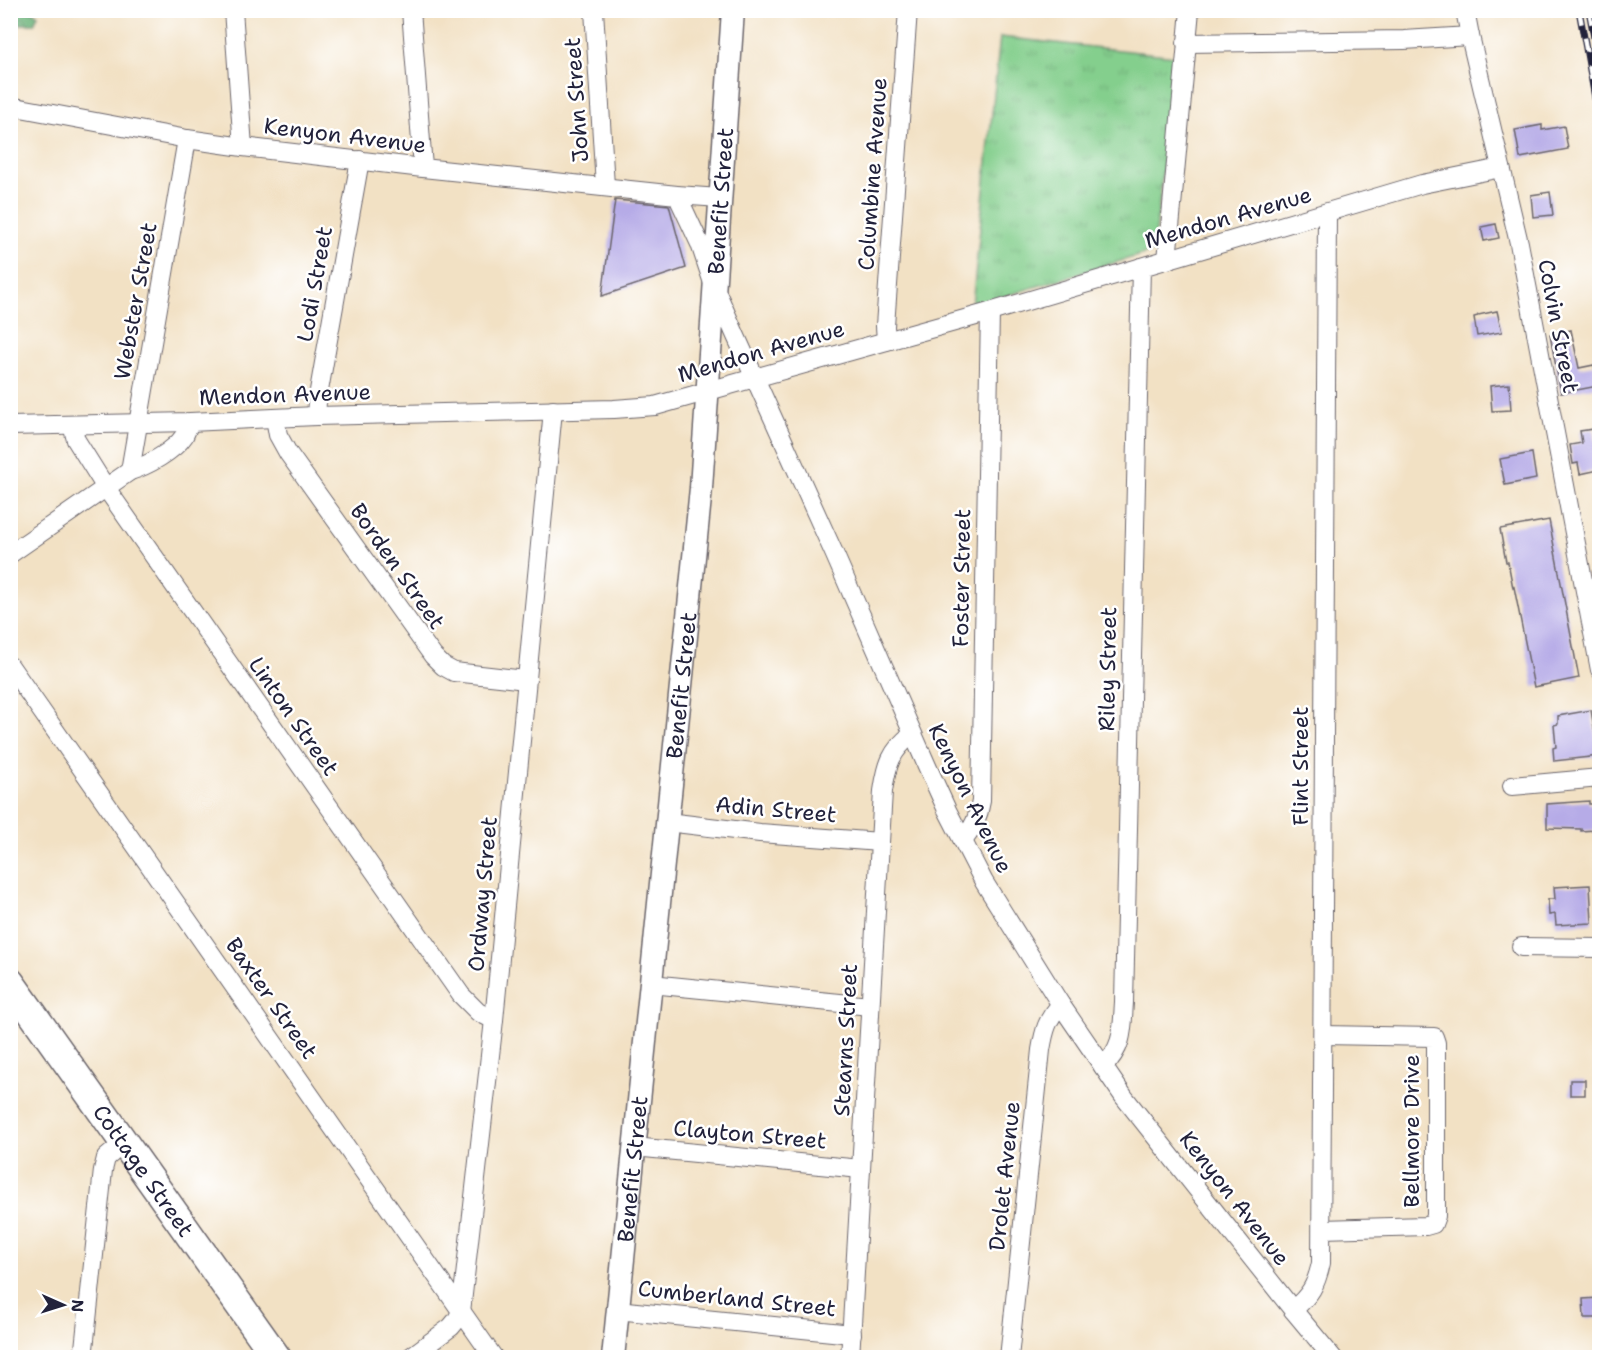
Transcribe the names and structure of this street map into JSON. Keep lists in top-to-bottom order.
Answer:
{
  "streets": {
    "main road": ["Cottage Street"],
    "street": [
      "John Street",
      "Kenyon Avenue",
      "Columbine Avenue",
      "Benefit Street",
      "Mendon Avenue",
      "Lodi Street",
      "Webster Street",
      "Colvin Street",
      "Borden Street",
      "Foster Street",
      "Riley Street",
      "Linton Street",
      "Flint Street",
      "Adin Street",
      "Ordway Street",
      "Baxter Street",
      "Stearns Street",
      "Bellmore Drive",
      "Clayton Street",
      "Drolet Avenue",
      "Cumberland Street"
    ]
  },
  "crossings": [
    ["John Street", "Kenyon Avenue"],
    ["Kenyon Avenue", "Benefit Street"],
    ["Kenyon Avenue", "Mendon Avenue"],
    ["Kenyon Avenue", "Lodi Street"],
    ["Kenyon Avenue", "Webster Street"],
    ["Kenyon Avenue", "Foster Street"],
    ["Kenyon Avenue", "Riley Street"],
    ["Kenyon Avenue", "Flint Street"],
    ["Kenyon Avenue", "Stearns Street"],
    ["Kenyon Avenue", "Drolet Avenue"],
    ["Columbine Avenue", "Mendon Avenue"],
    ["Benefit Street", "Mendon Avenue"],
    ["Benefit Street", "Adin Street"],
    ["Benefit Street", "Clayton Street"],
    ["Benefit Street", "Cumberland Street"],
    ["Mendon Avenue", "Lodi Street"],
    ["Mendon Avenue", "Webster Street"],
    ["Mendon Avenue", "Colvin Street"],
    ["Mendon Avenue", "Borden Street"],
    ["Mendon Avenue", "Foster Street"],
    ["Mendon Avenue", "Riley Street"],
    ["Mendon Avenue", "Linton Street"],
    ["Mendon Avenue", "Flint Street"],
    ["Mendon Avenue", "Ordway Street"],
    ["Borden Street", "Ordway Street"],
    ["Linton Street", "Ordway Street"],
    ["Flint Street", "Bellmore Drive"],
    ["Adin Street", "Stearns Street"],
    ["Ordway Street", "Baxter Street"],
    ["Stearns Street", "Clayton Street"],
    ["Stearns Street", "Cumberland Street"]
  ],
  "north": "right"
}
